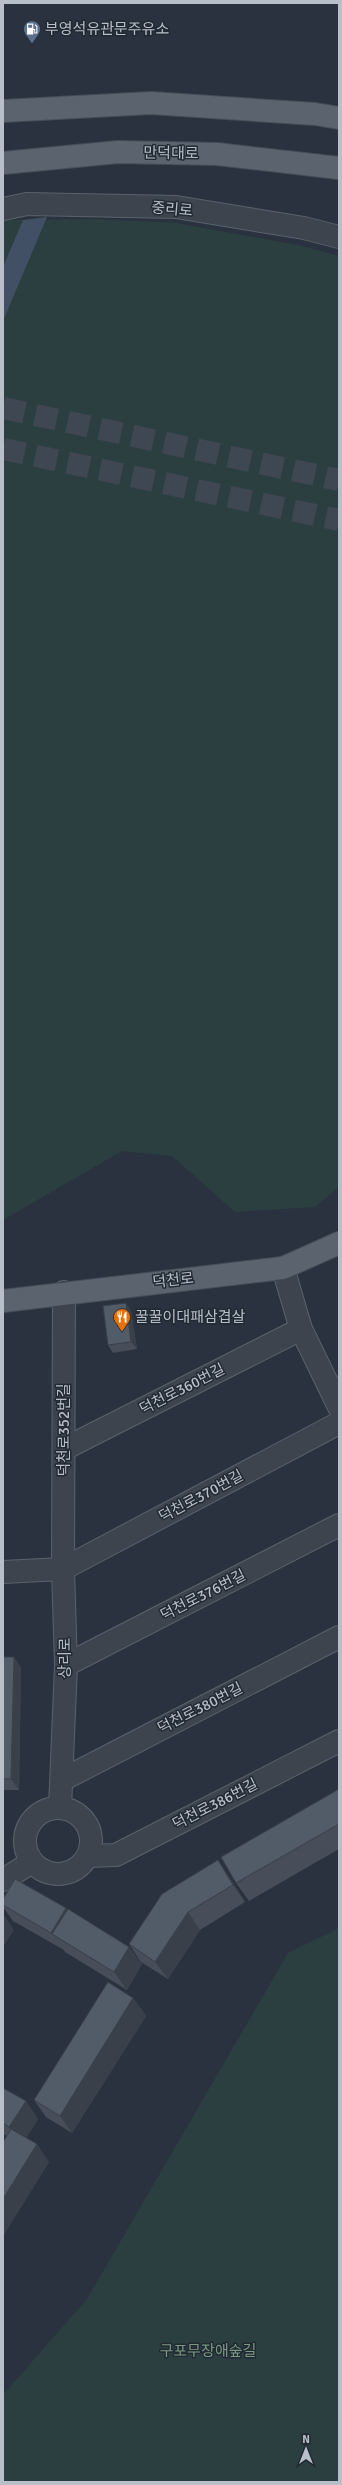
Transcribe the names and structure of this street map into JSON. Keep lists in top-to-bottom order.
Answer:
{
  "streets": {
    "main road": ["만덕대로", "덕천로"],
    "street": [
      "중리로",
      "덕천로360번길",
      "덕천로352번길",
      "덕천로370번길",
      "덕천로376번길",
      "상리로",
      "덕천로380번길",
      "덕천로386번길"
    ]
  },
  "crossings": [
    ["덕천로", "덕천로352번길"],
    ["덕천로360번길", "덕천로352번길"],
    ["덕천로352번길", "덕천로370번길"],
    ["덕천로352번길", "상리로"],
    ["덕천로370번길", "상리로"],
    ["덕천로376번길", "상리로"],
    ["상리로", "덕천로380번길"],
    ["상리로", "덕천로386번길"]
  ],
  "parks": ["구포무장애숲길"],
  "places": {
    "fuel station": ["부영석유관문주유소"],
    "restaurant": ["꿀꿀이대패삼겹살"]
  },
  "north": "top"
}
